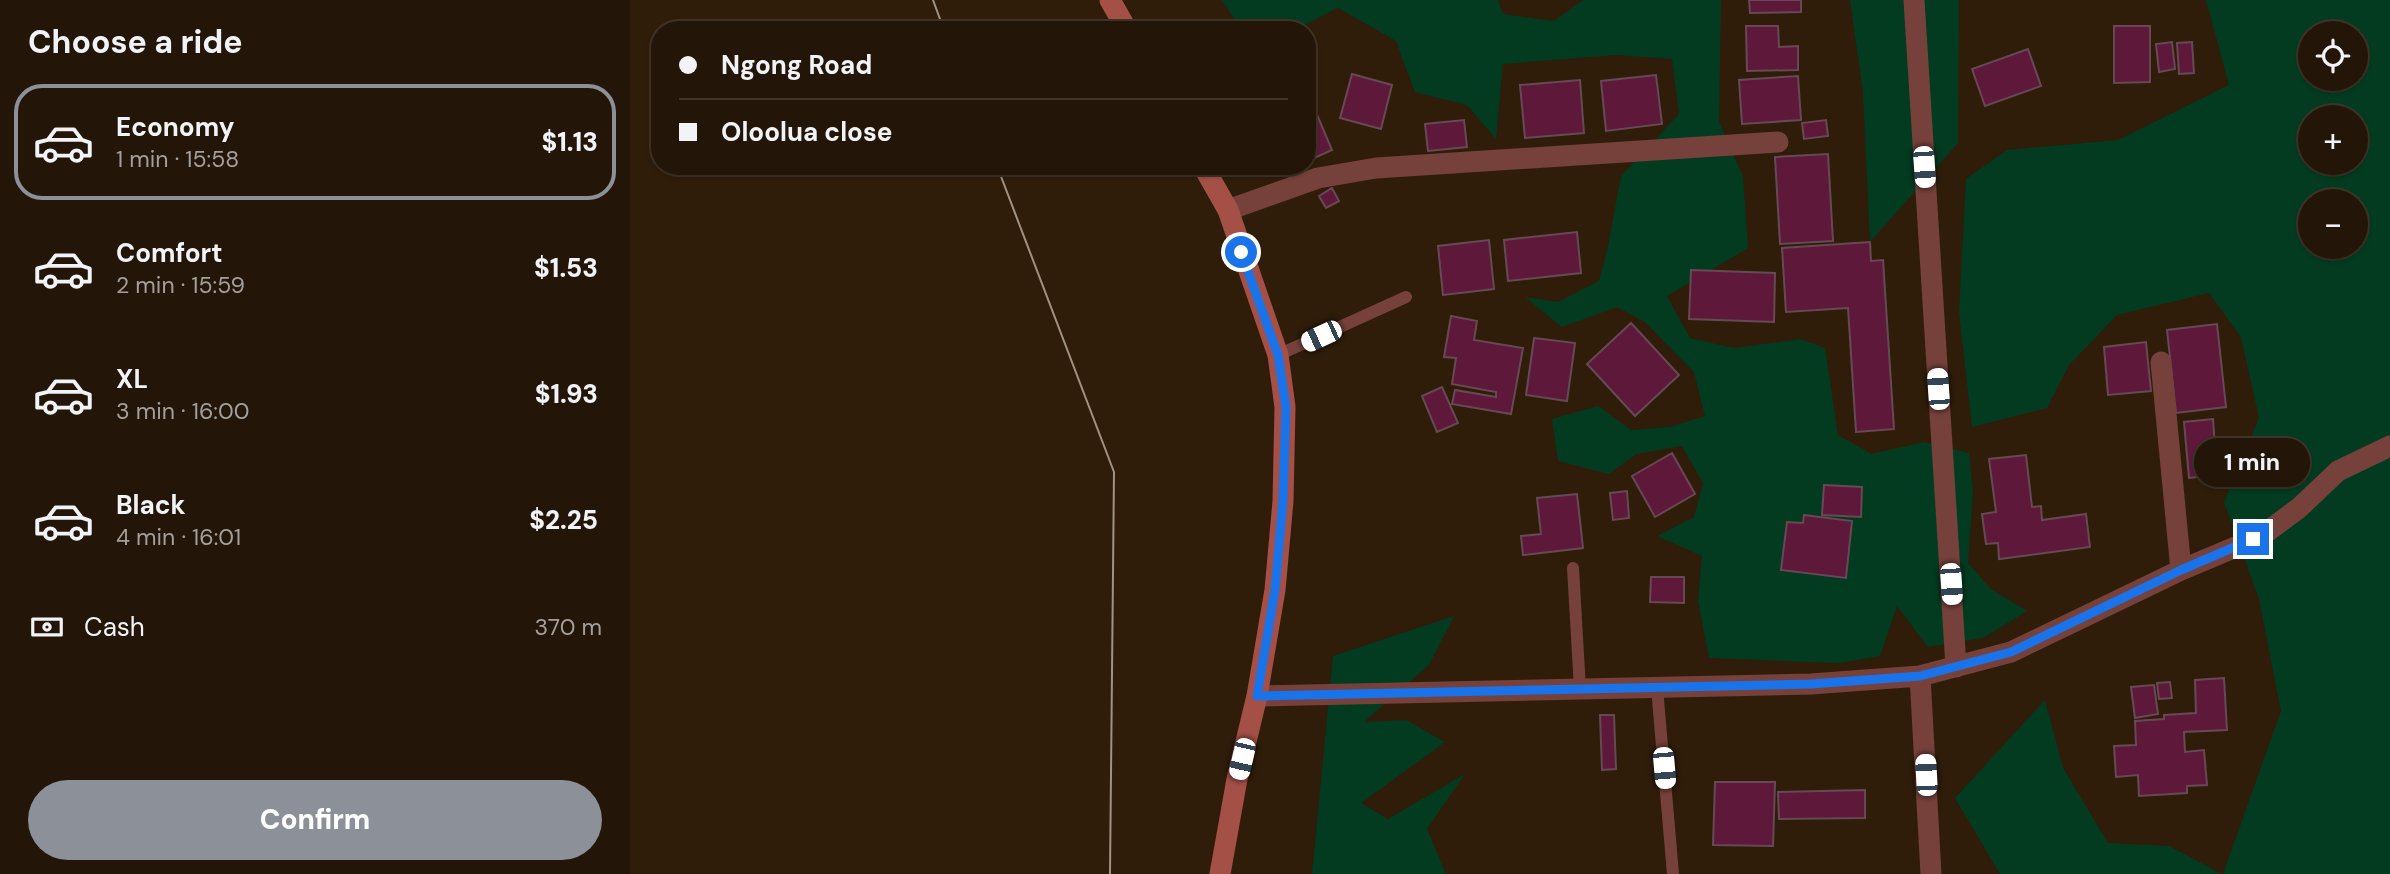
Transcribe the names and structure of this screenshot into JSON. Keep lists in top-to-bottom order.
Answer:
{
  "page": {
    "heading": "Choose a ride",
    "map_buttons": ["+", "−"],
    "banner": ["Ngong Road", "Oloolua close"],
    "list": [
      {
        "name": "Economy",
        "note": "1 min · 15:58",
        "value": "$1.13"
      },
      {
        "name": "Comfort",
        "note": "2 min · 15:59",
        "value": "$1.53"
      },
      {
        "name": "XL",
        "note": "3 min · 16:00",
        "value": "$1.93"
      },
      {
        "name": "Black",
        "note": "4 min · 16:01",
        "value": "$2.25"
      }
    ],
    "bubble": "1 min",
    "pay": ["Cash", "370 m"],
    "buttons": "Confirm"
  }
}
